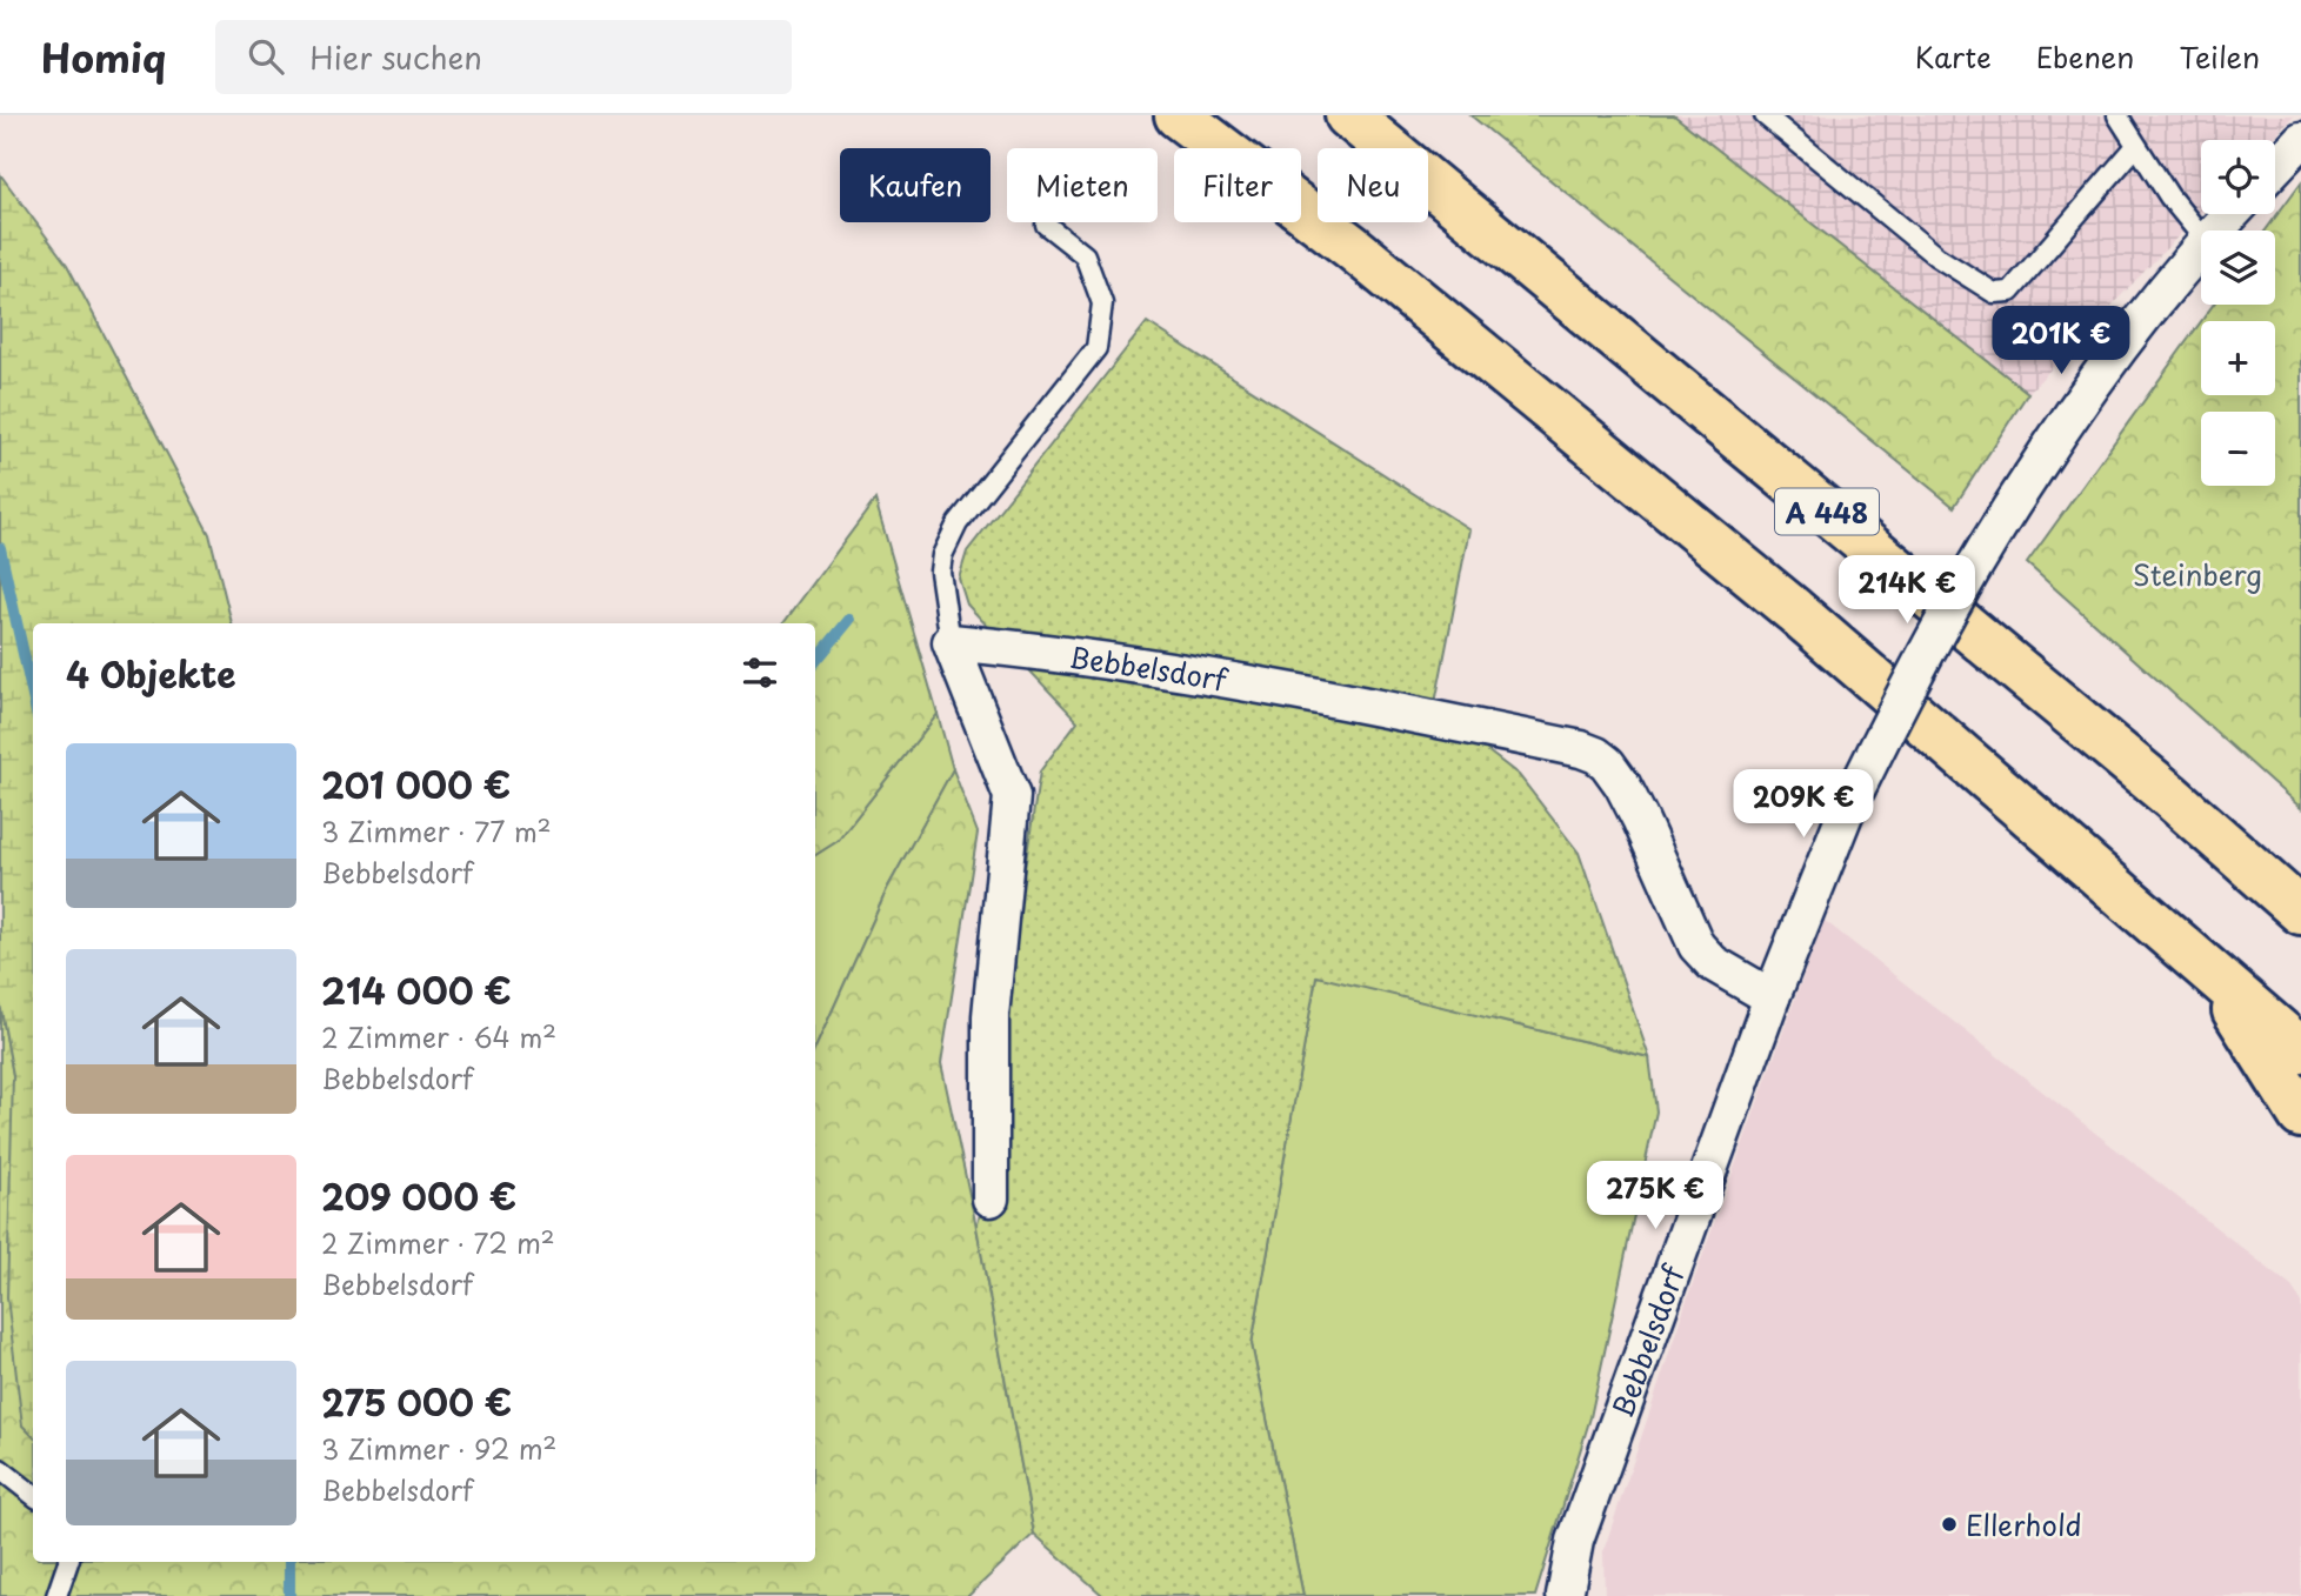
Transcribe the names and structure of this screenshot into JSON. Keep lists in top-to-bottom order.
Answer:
{
  "streets": {
    "highway": ["A 448"],
    "street": ["Bebbelsdorf"]
  },
  "parks": ["Steinberg"],
  "places": ["Ellerhold"],
  "page": {
    "header": "Homiq",
    "search": "Hier suchen",
    "nav": ["Karte", "Ebenen", "Teilen"],
    "map_buttons": ["+", "−"],
    "chip": [
      "Kaufen",
      "Mieten",
      "Filter",
      "Neu"
    ],
    "price": [
      "201K €",
      "214K €",
      "209K €",
      "275K €"
    ],
    "heading": "4 Objekte",
    "list": [
      {
        "name": "201 000 €",
        "note": "3 Zimmer · 77 m² · Bebbelsdorf"
      },
      {
        "name": "214 000 €",
        "note": "2 Zimmer · 64 m² · Bebbelsdorf"
      },
      {
        "name": "209 000 €",
        "note": "2 Zimmer · 72 m² · Bebbelsdorf"
      },
      {
        "name": "275 000 €",
        "note": "3 Zimmer · 92 m² · Bebbelsdorf"
      }
    ]
  }
}
